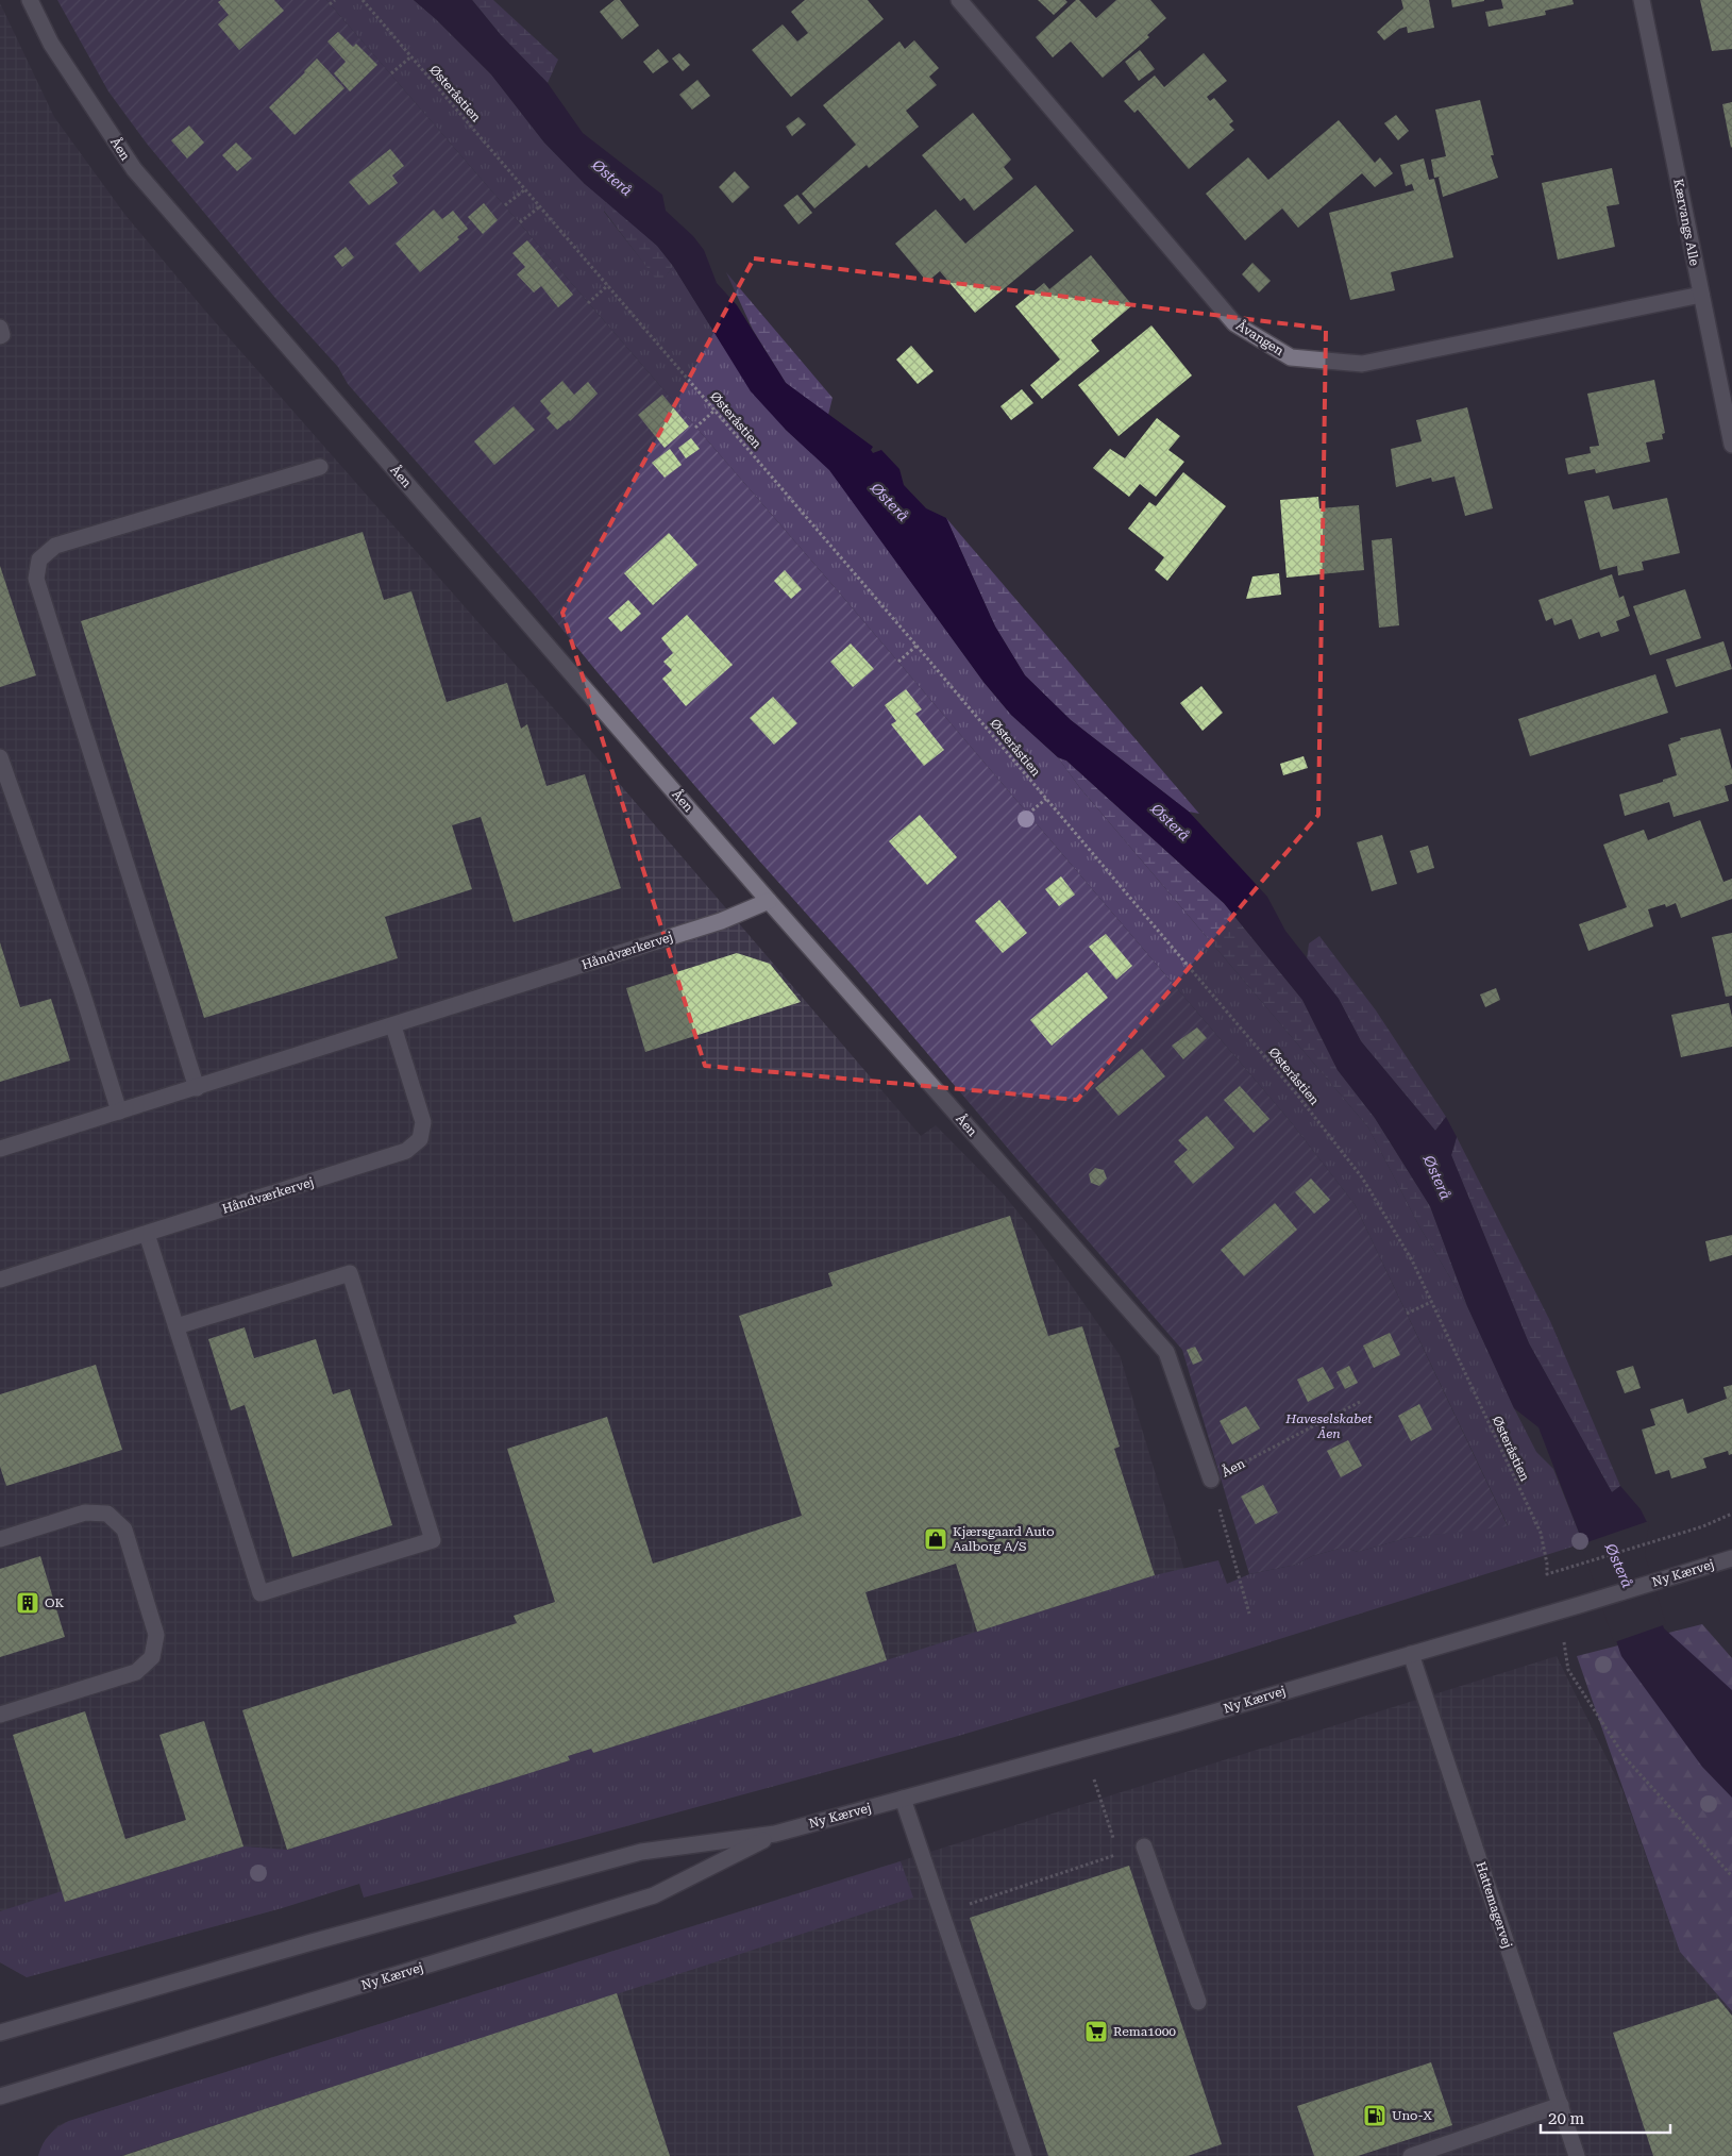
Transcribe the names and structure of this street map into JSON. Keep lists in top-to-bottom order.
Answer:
{
  "streets": {
    "street": [
      "Åen",
      "Kærvangs Alle",
      "Åvangen",
      "Håndværkervej",
      "Ny Kærvej",
      "Hattemagervej"
    ],
    "path": ["Østeråstien"]
  },
  "crossings": [
    ["Åen", "Håndværkervej"],
    ["Kærvangs Alle", "Åvangen"],
    ["Ny Kærvej", "Hattemagervej"]
  ],
  "water": ["Østerå"],
  "parks": ["Haveselskabet Åen"],
  "places": {
    "shop": ["Kjærsgaard Auto Aalborg A/S"],
    "building": ["OK"],
    "supermarket": ["Rema1000"],
    "fuel station": ["Uno-X"]
  },
  "scale_bar": "20 m"
}
